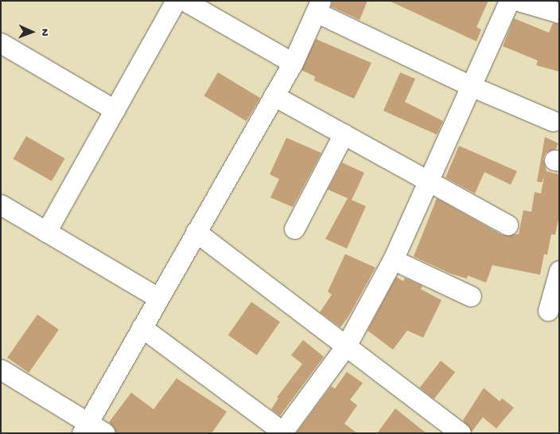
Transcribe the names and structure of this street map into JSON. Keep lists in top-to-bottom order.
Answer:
{
  "north": "right"
}
